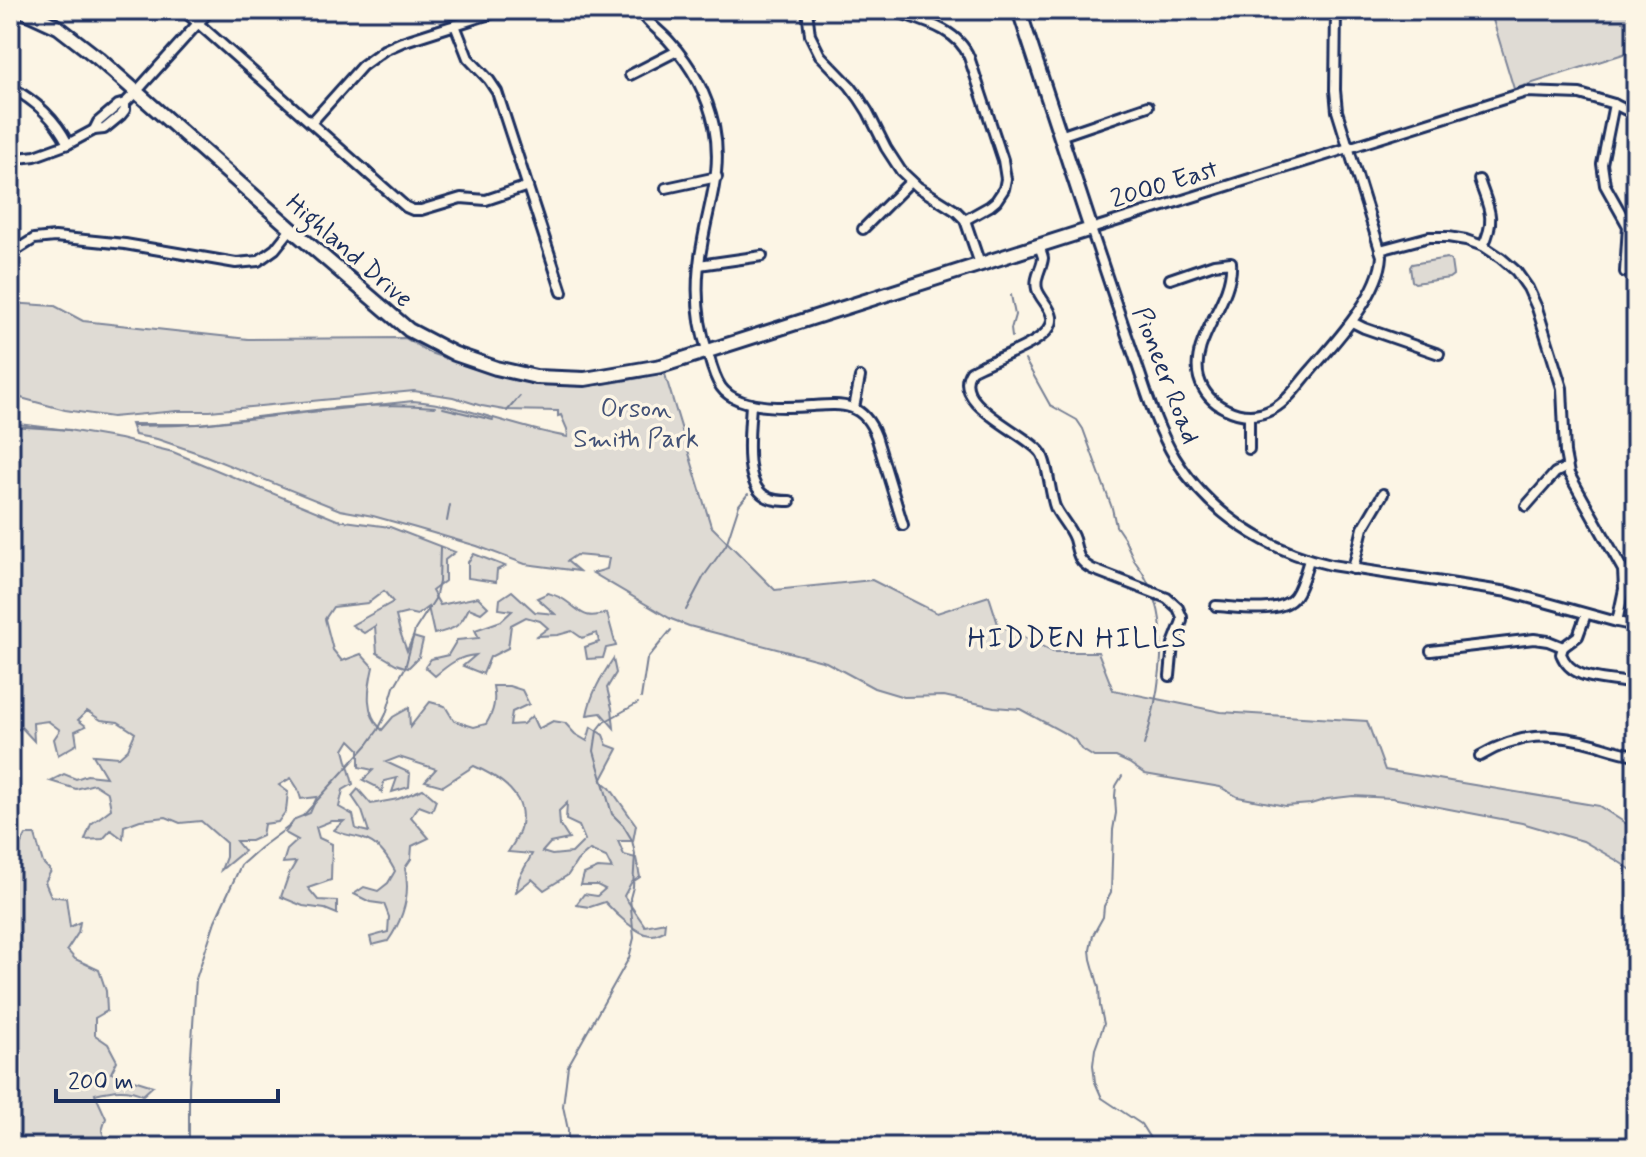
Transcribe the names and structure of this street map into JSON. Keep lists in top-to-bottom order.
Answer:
{
  "streets": {
    "street": ["2000 East", "Highland Drive", "Pioneer Road"]
  },
  "crossings": [
    ["2000 East", "Highland Drive"],
    ["2000 East", "Pioneer Road"]
  ],
  "districts": ["HIDDEN HILLS"],
  "parks": ["Orson Smith Park"],
  "scale_bar": "200 m"
}
